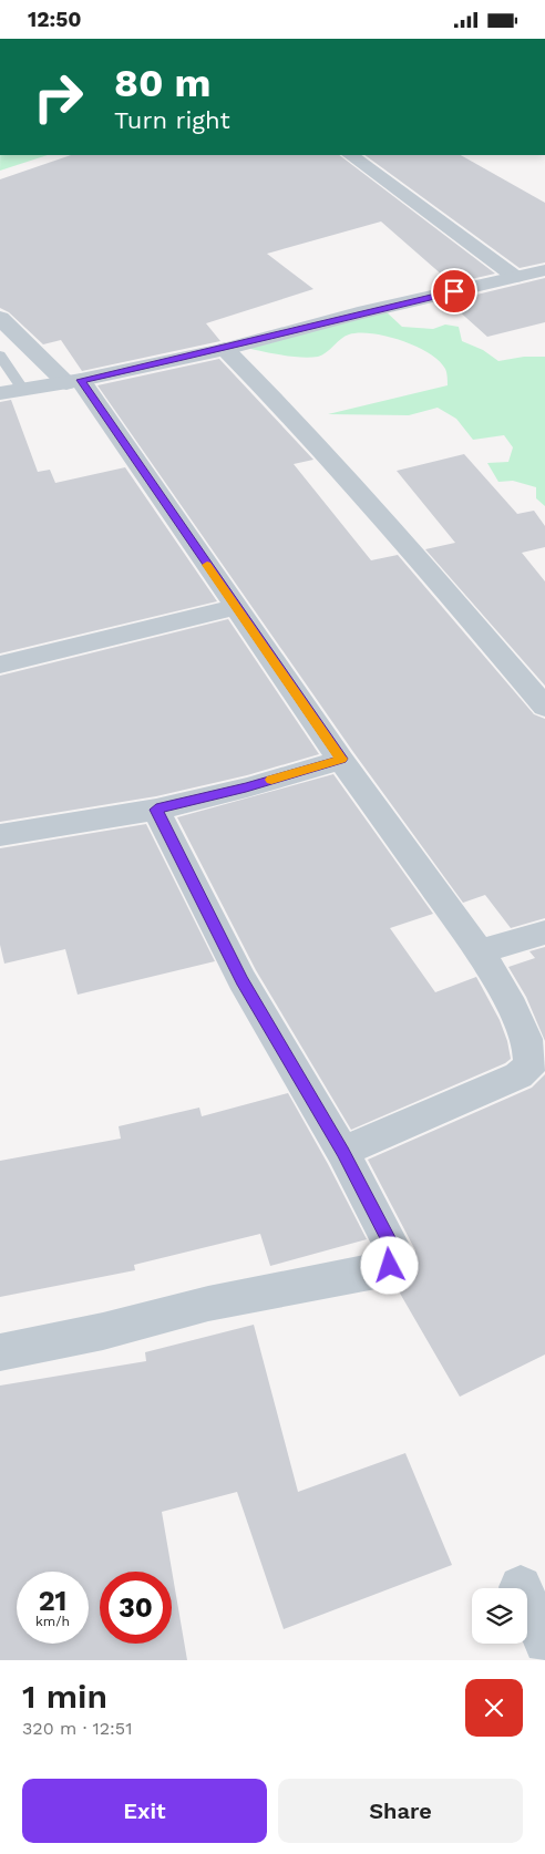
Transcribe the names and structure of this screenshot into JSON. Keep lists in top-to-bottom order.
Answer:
{
  "page": {
    "status": "12:50",
    "turn": ["80 m", "Turn right"],
    "speed": "21 km/h",
    "limit": "30",
    "heading": ["1 min", "320 m · 12:51"],
    "buttons": ["Exit", "Share"]
  }
}
